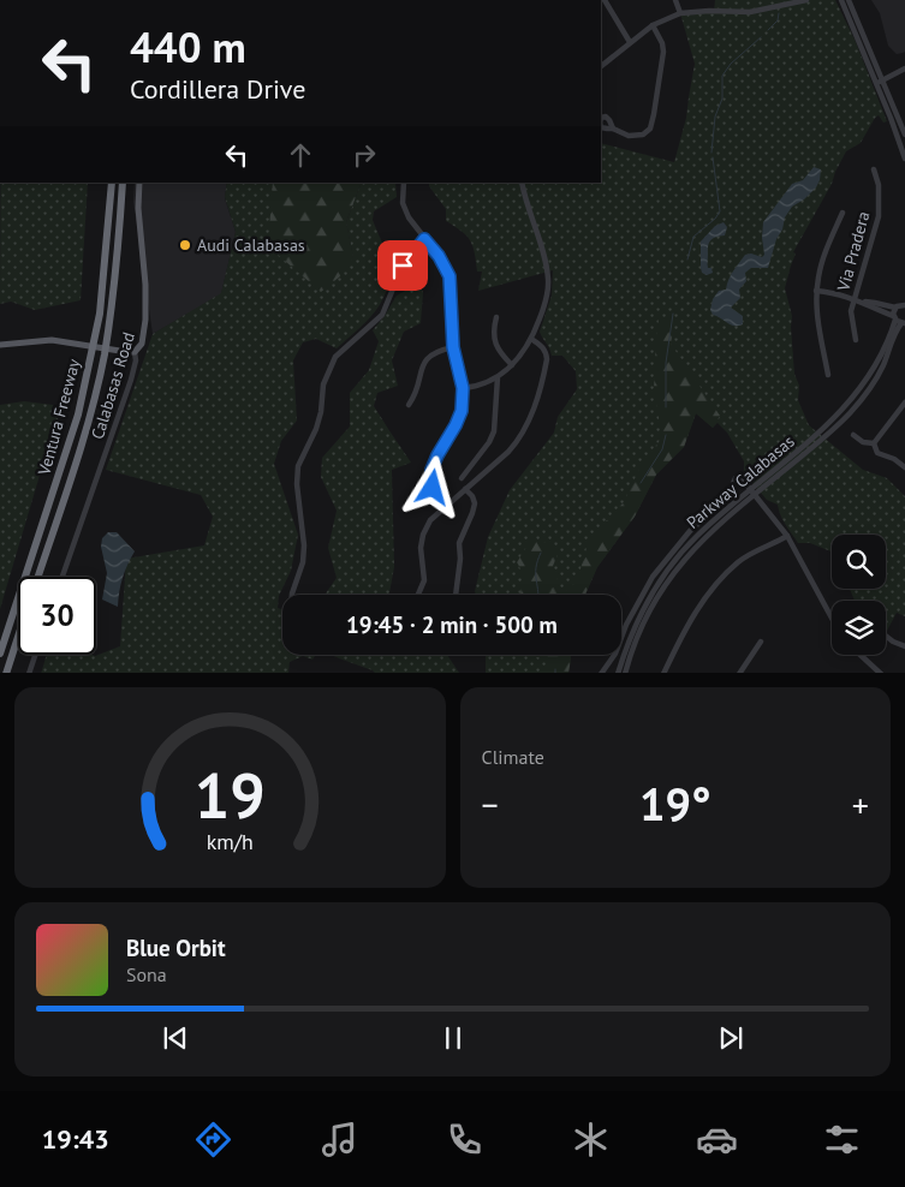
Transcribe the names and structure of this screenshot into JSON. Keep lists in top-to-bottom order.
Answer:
{
  "streets": {
    "highway": ["Ventura Freeway"],
    "main road": ["Calabasas Road"],
    "street": ["Via Pradera", "Parkway Calabasas"]
  },
  "places": ["Audi Calabasas"],
  "page": {
    "turn": ["440 m", "Cordillera Drive"],
    "limit": "30",
    "trip": "19:45 · 2 min · 500 m",
    "tile": "Climate",
    "heat": ["−", "19°", "+"],
    "song": ["Blue Orbit", "Sona"],
    "tabs": "19:43",
    "gauge": ["19", "km/h"]
  }
}
